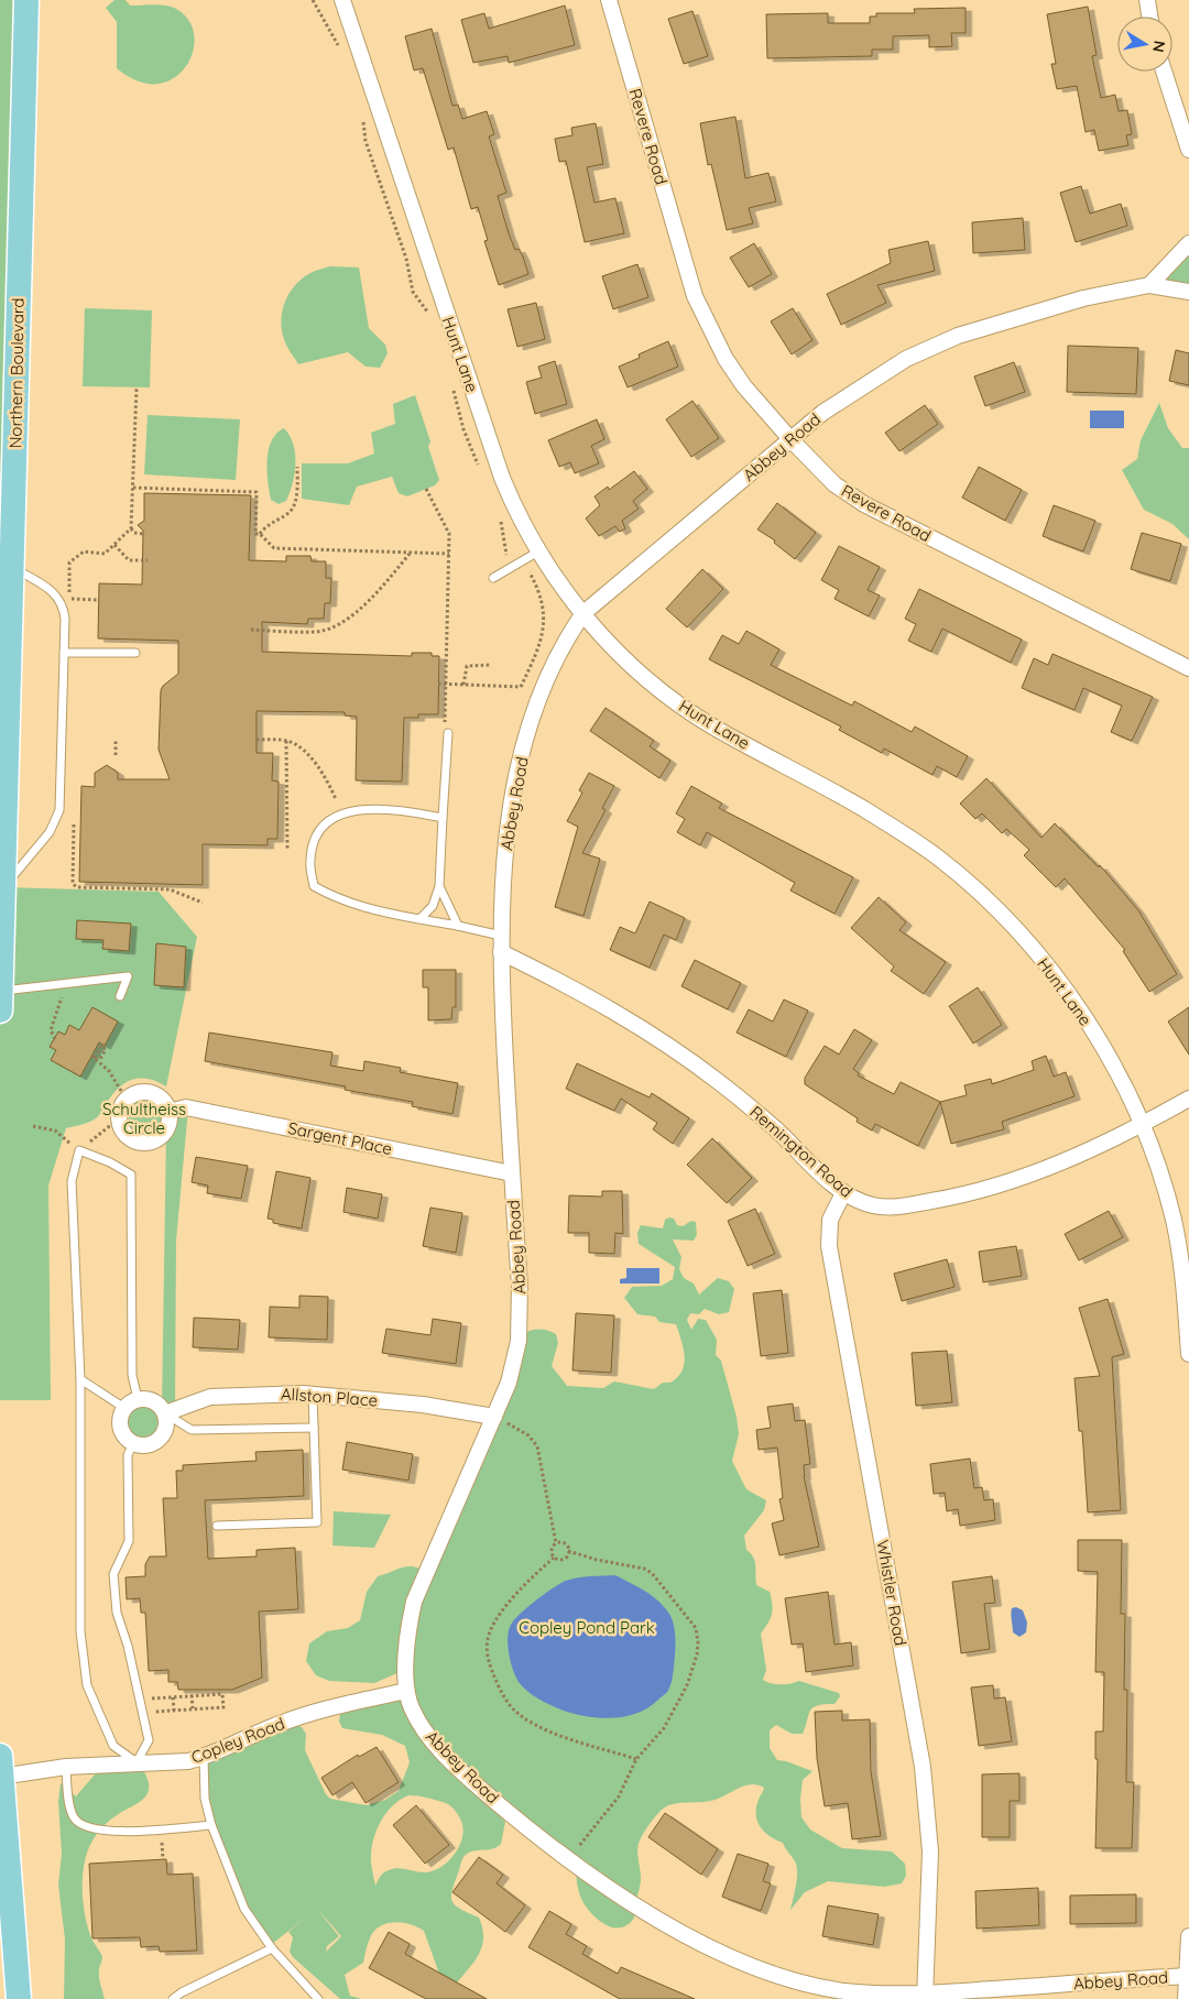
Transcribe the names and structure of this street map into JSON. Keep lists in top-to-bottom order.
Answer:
{
  "streets": {
    "main road": ["Northern Boulevard"],
    "street": [
      "Revere Road",
      "Hunt Lane",
      "Abbey Road",
      "Sargent Place",
      "Remington Road",
      "Allston Place",
      "Whistler Road",
      "Copley Road"
    ]
  },
  "crossings": [
    ["Revere Road", "Abbey Road"],
    ["Hunt Lane", "Abbey Road"],
    ["Hunt Lane", "Remington Road"],
    ["Abbey Road", "Sargent Place"],
    ["Abbey Road", "Remington Road"],
    ["Abbey Road", "Allston Place"],
    ["Abbey Road", "Whistler Road"],
    ["Abbey Road", "Copley Road"],
    ["Remington Road", "Whistler Road"]
  ],
  "parks": ["Schultheiss Circle", "Copley Pond Park"],
  "north": "right"
}
